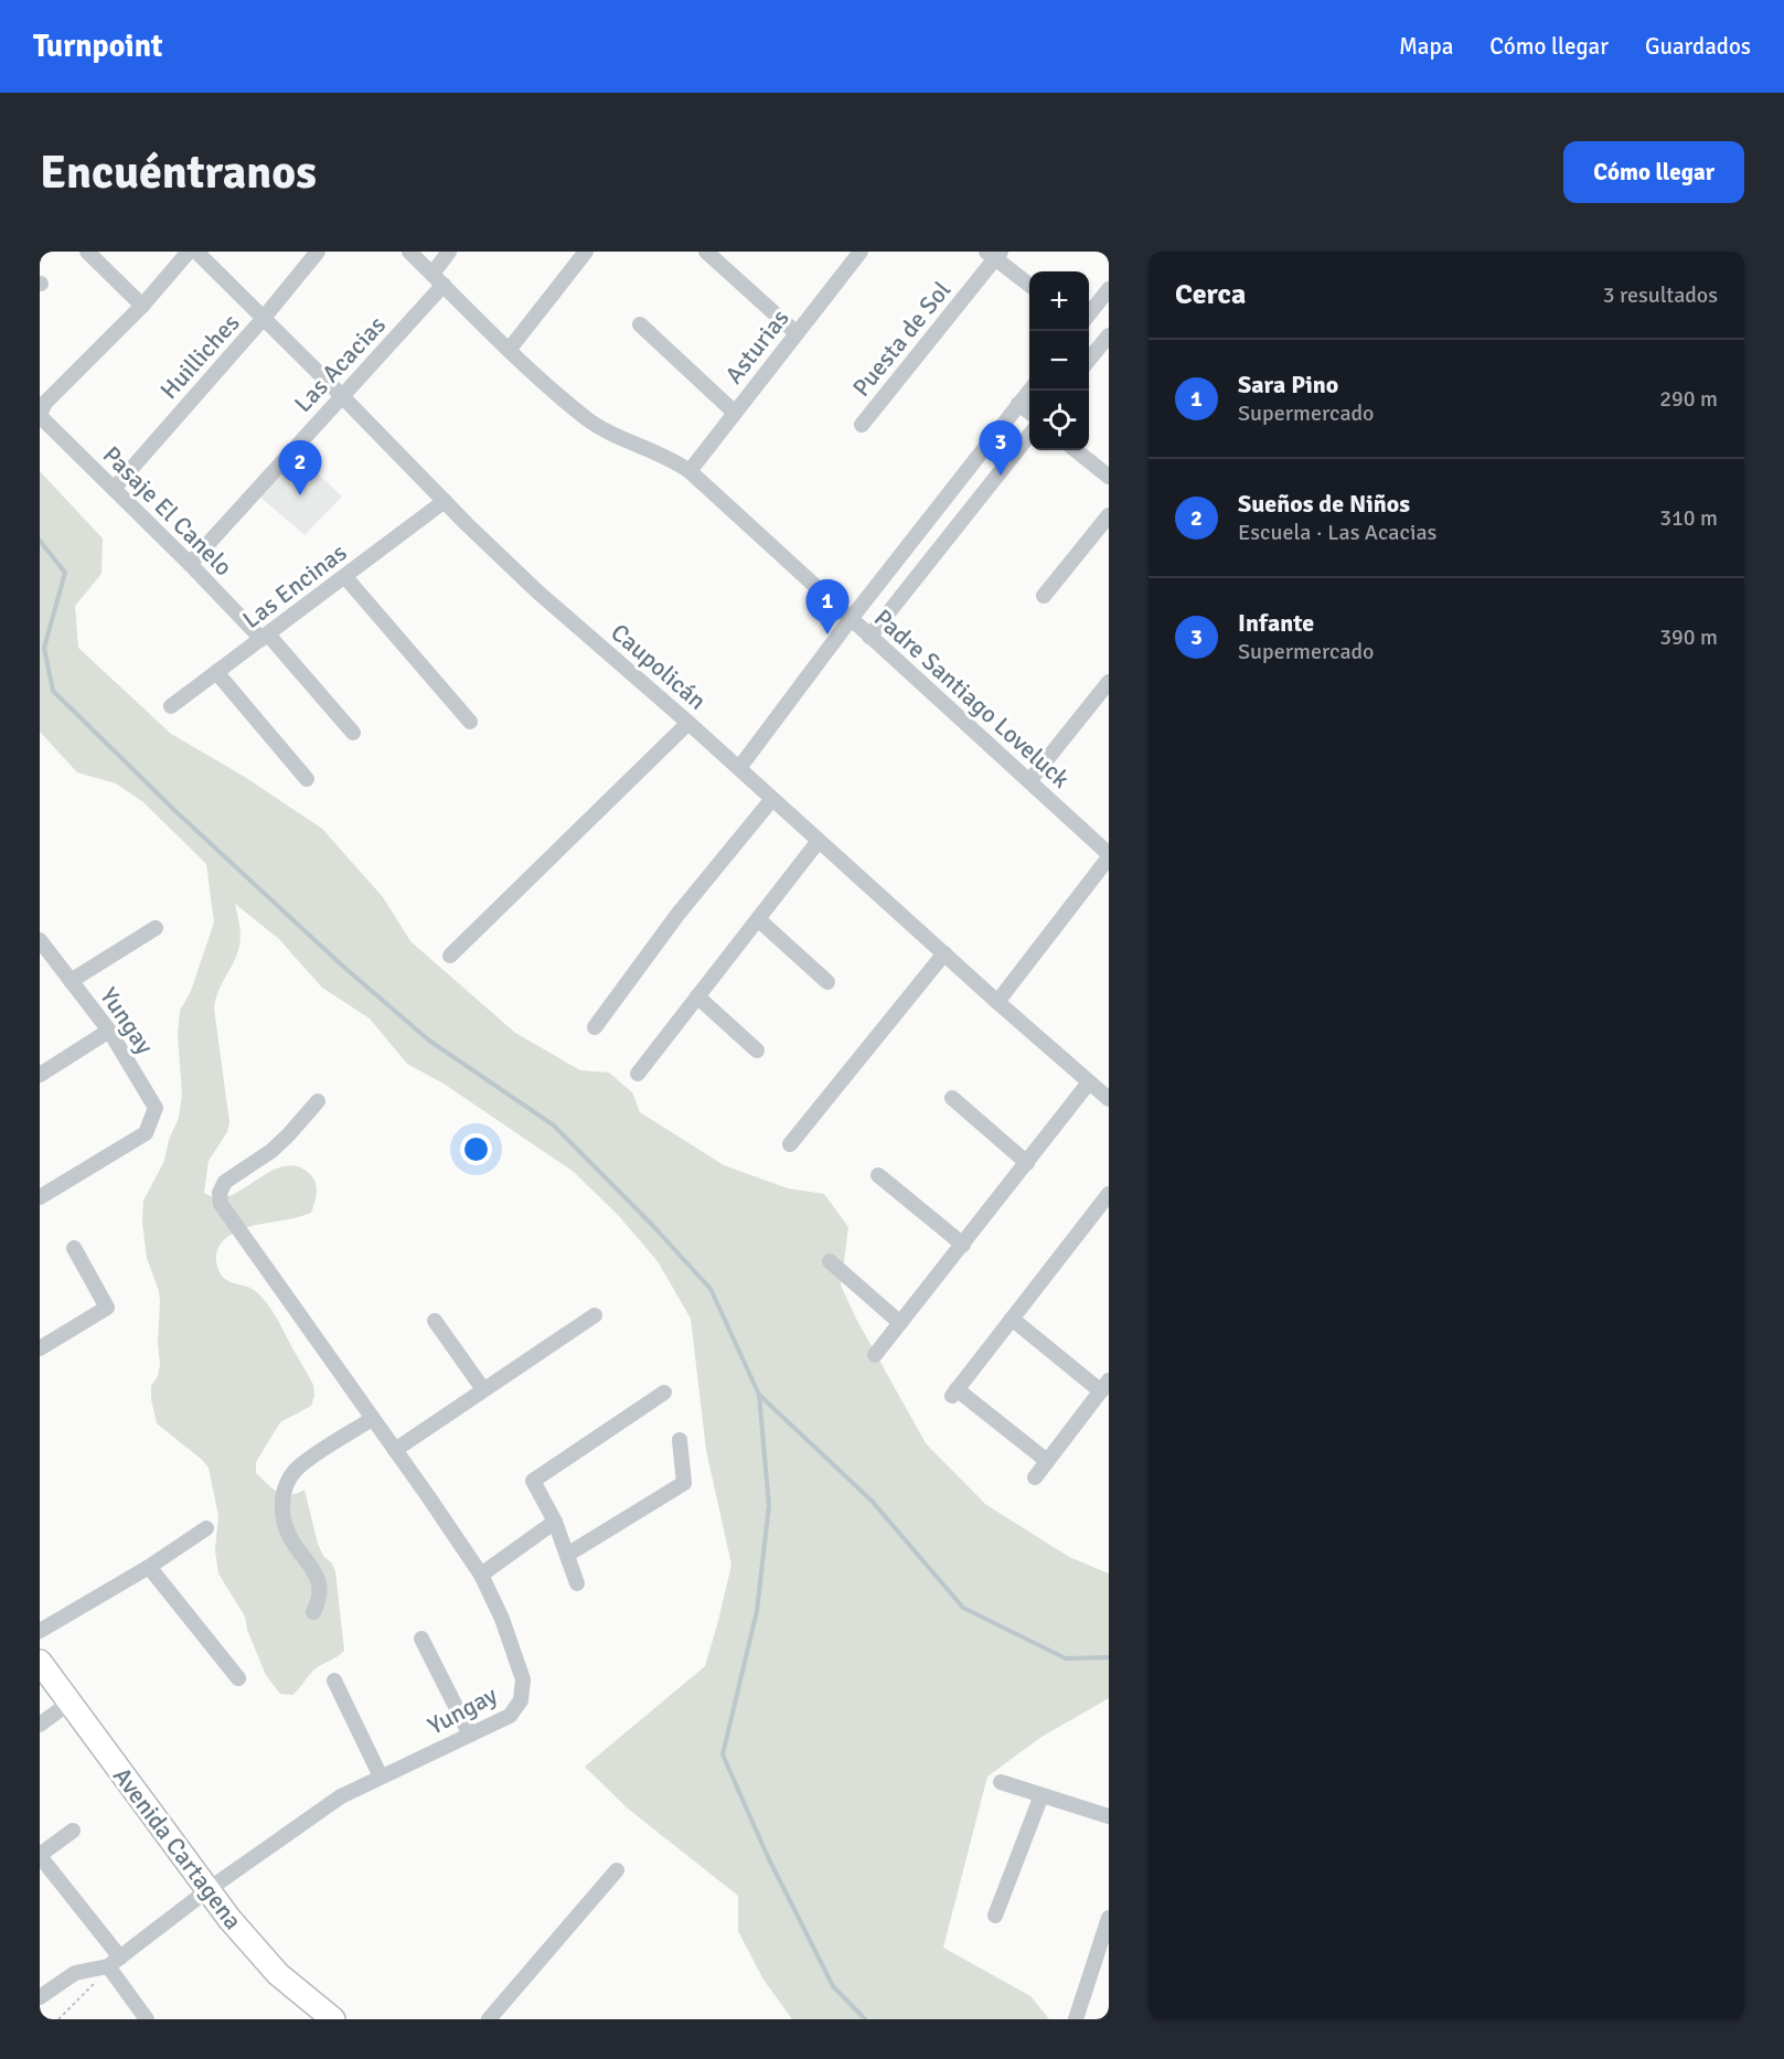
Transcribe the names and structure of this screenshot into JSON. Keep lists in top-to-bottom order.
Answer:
{
  "streets": {
    "main road": ["Avenida Cartagena"],
    "street": [
      "Puesta de Sol",
      "Asturias",
      "Huilliches",
      "Las Acacias",
      "Pasaje El Canelo",
      "Las Encinas",
      "Caupolicán",
      "Padre Santiago Loveluck",
      "Yungay"
    ]
  },
  "crossings": [
    ["Asturias", "Padre Santiago Loveluck"],
    ["Huilliches", "Pasaje El Canelo"],
    ["Huilliches", "Caupolicán"],
    ["Las Acacias", "Pasaje El Canelo"],
    ["Las Acacias", "Caupolicán"],
    ["Las Acacias", "Padre Santiago Loveluck"],
    ["Pasaje El Canelo", "Las Encinas"],
    ["Las Encinas", "Caupolicán"],
    ["Yungay", "Avenida Cartagena"]
  ],
  "page": {
    "header": "Turnpoint",
    "nav": ["Mapa", "Cómo llegar", "Guardados"],
    "buttons": "Cómo llegar",
    "title": "Encuéntranos",
    "heading": ["Cerca", "3 resultados"],
    "map_buttons": ["+", "−"],
    "list": [
      {
        "mark": "1",
        "name": "Sara Pino",
        "note": "Supermercado",
        "value": "290 m"
      },
      {
        "mark": "2",
        "name": "Sueños de Niños",
        "note": "Escuela · Las Acacias",
        "value": "310 m"
      },
      {
        "mark": "3",
        "name": "Infante",
        "note": "Supermercado",
        "value": "390 m"
      }
    ],
    "pins": ["3", "2", "1"]
  }
}
